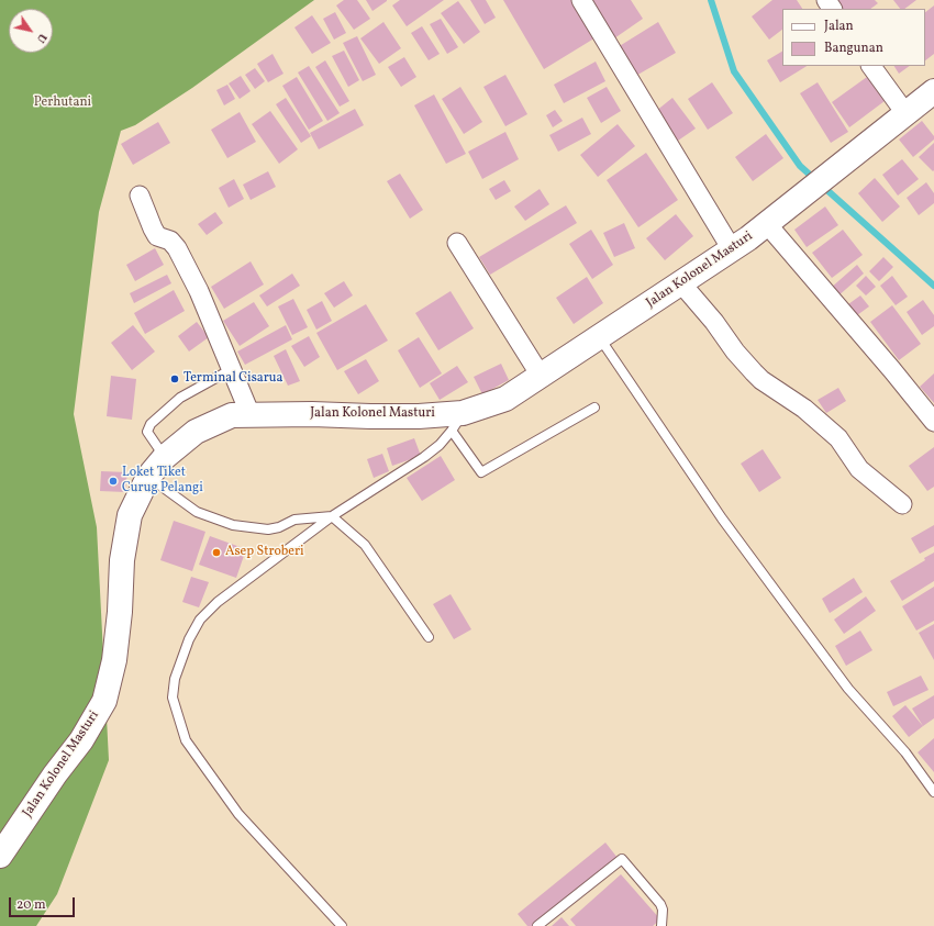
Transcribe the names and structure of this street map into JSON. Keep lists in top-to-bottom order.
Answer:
{
  "streets": {
    "main road": ["Jalan Kolonel Masturi"]
  },
  "parks": ["Perhutani"],
  "places": ["Terminal Cisarua", "Loket Tiket Curug Pelangi", "Asep Stroberi"],
  "legend": ["Jalan", "Bangunan"],
  "scale_bar": "20 m",
  "north": "bottom right"
}
